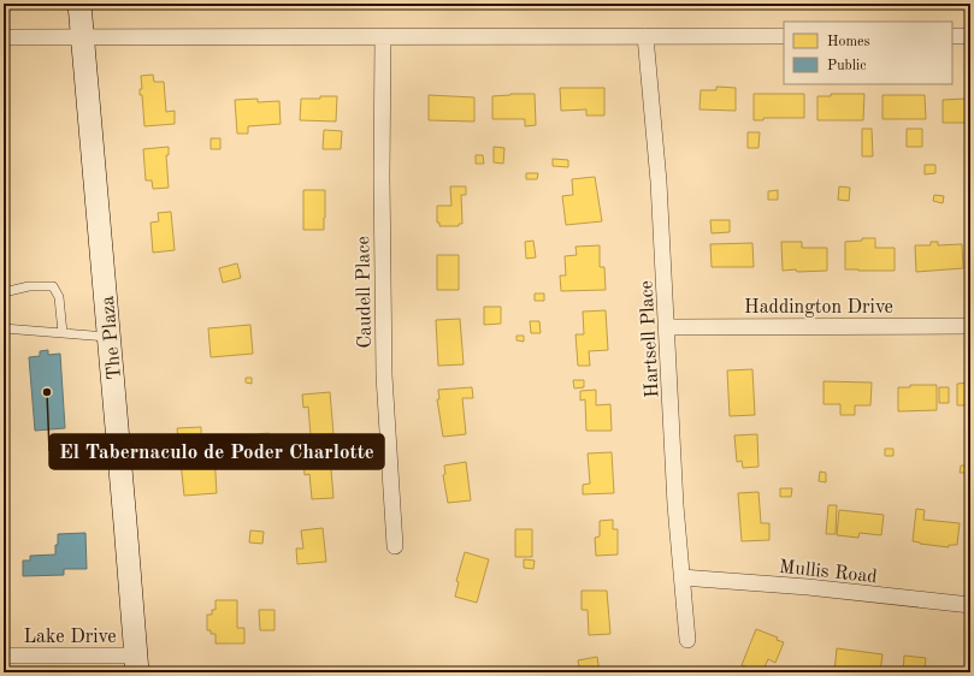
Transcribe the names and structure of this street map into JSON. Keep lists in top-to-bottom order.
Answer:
{
  "streets": {
    "main road": ["The Plaza"],
    "street": [
      "Caudell Place",
      "Haddington Drive",
      "Hartsell Place",
      "Mullis Road",
      "Lake Drive"
    ]
  },
  "crossings": [
    ["Haddington Drive", "Hartsell Place"],
    ["The Plaza", "Lake Drive"],
    ["Hartsell Place", "Mullis Road"]
  ],
  "places": ["El Tabernaculo de Poder Charlotte"],
  "legend": ["Homes", "Public"]
}
